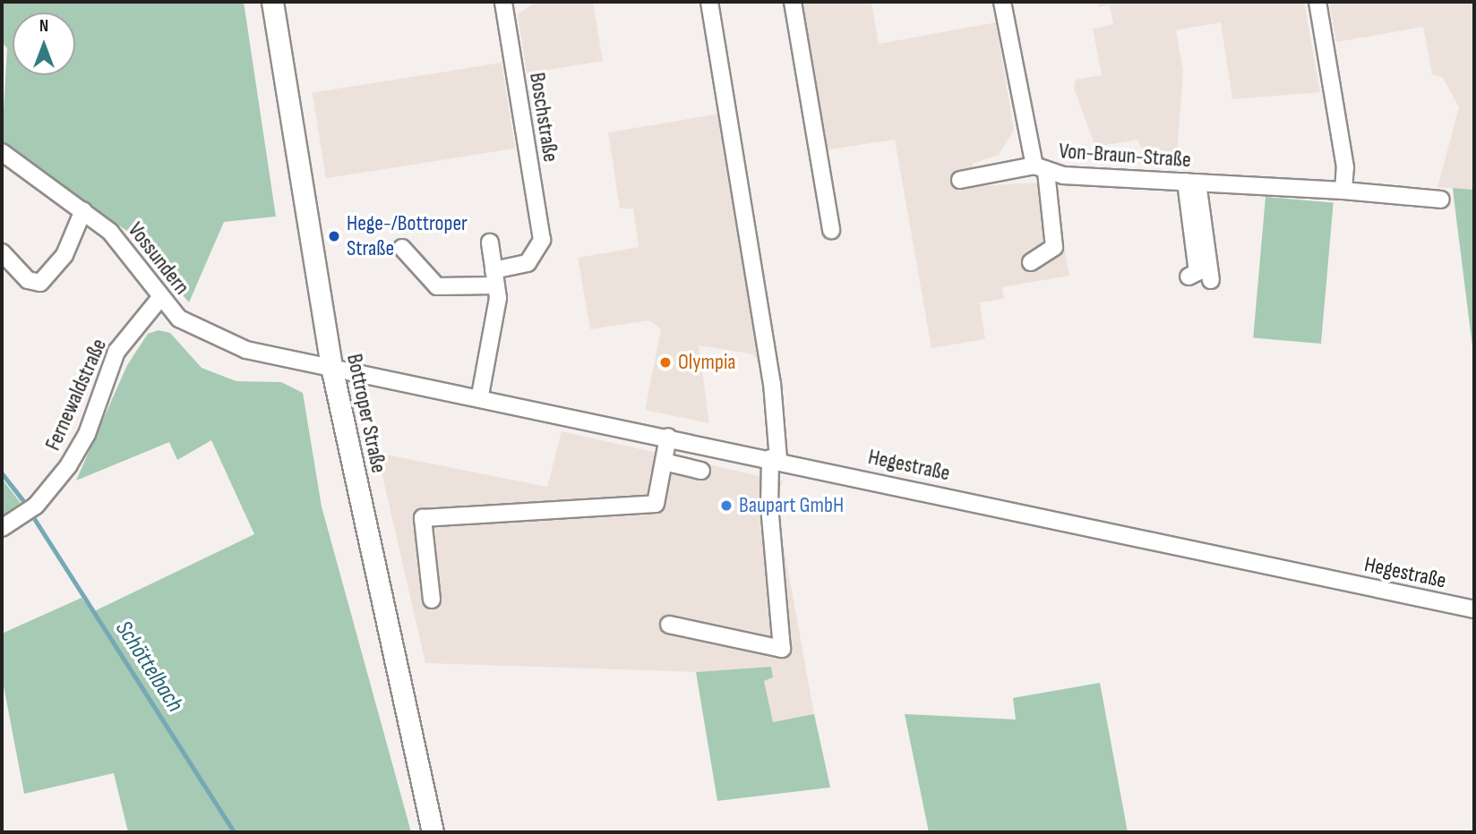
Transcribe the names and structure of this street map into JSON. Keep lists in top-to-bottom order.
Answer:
{
  "streets": {
    "main road": ["Bottroper Straße"],
    "street": [
      "Boschstraße",
      "Von-Braun-Straße",
      "Vossundern",
      "Fernewaldstraße",
      "Hegestraße"
    ]
  },
  "crossings": [
    ["Vossundern", "Fernewaldstraße"],
    ["Vossundern", "Bottroper Straße"],
    ["Vossundern", "Hegestraße"],
    ["Bottroper Straße", "Hegestraße"]
  ],
  "water": ["Schöttelbach"],
  "places": ["Hege-/Bottroper Straße", "Olympia", "Baupart GmbH"],
  "north": "top"
}
